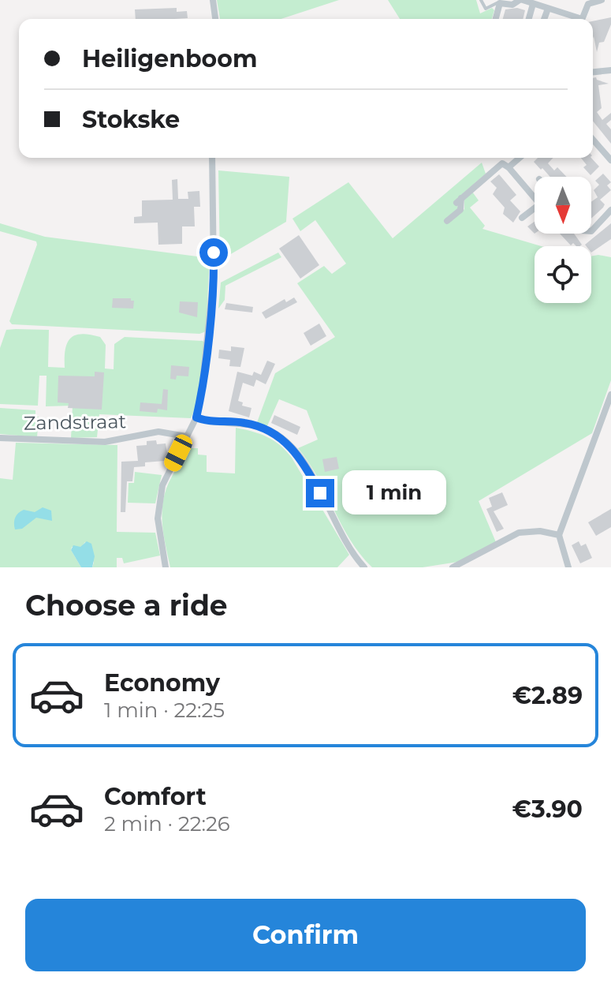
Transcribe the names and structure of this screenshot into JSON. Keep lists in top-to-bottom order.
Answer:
{
  "streets": {
    "street": ["Zandstraat"]
  },
  "north": "bottom",
  "page": {
    "banner": ["Heiligenboom", "Stokske"],
    "bubble": "1 min",
    "heading": "Choose a ride",
    "list": [
      {
        "name": "Economy",
        "note": "1 min · 22:25",
        "value": "€2.89"
      },
      {
        "name": "Comfort",
        "note": "2 min · 22:26",
        "value": "€3.90"
      }
    ],
    "buttons": "Confirm"
  }
}
